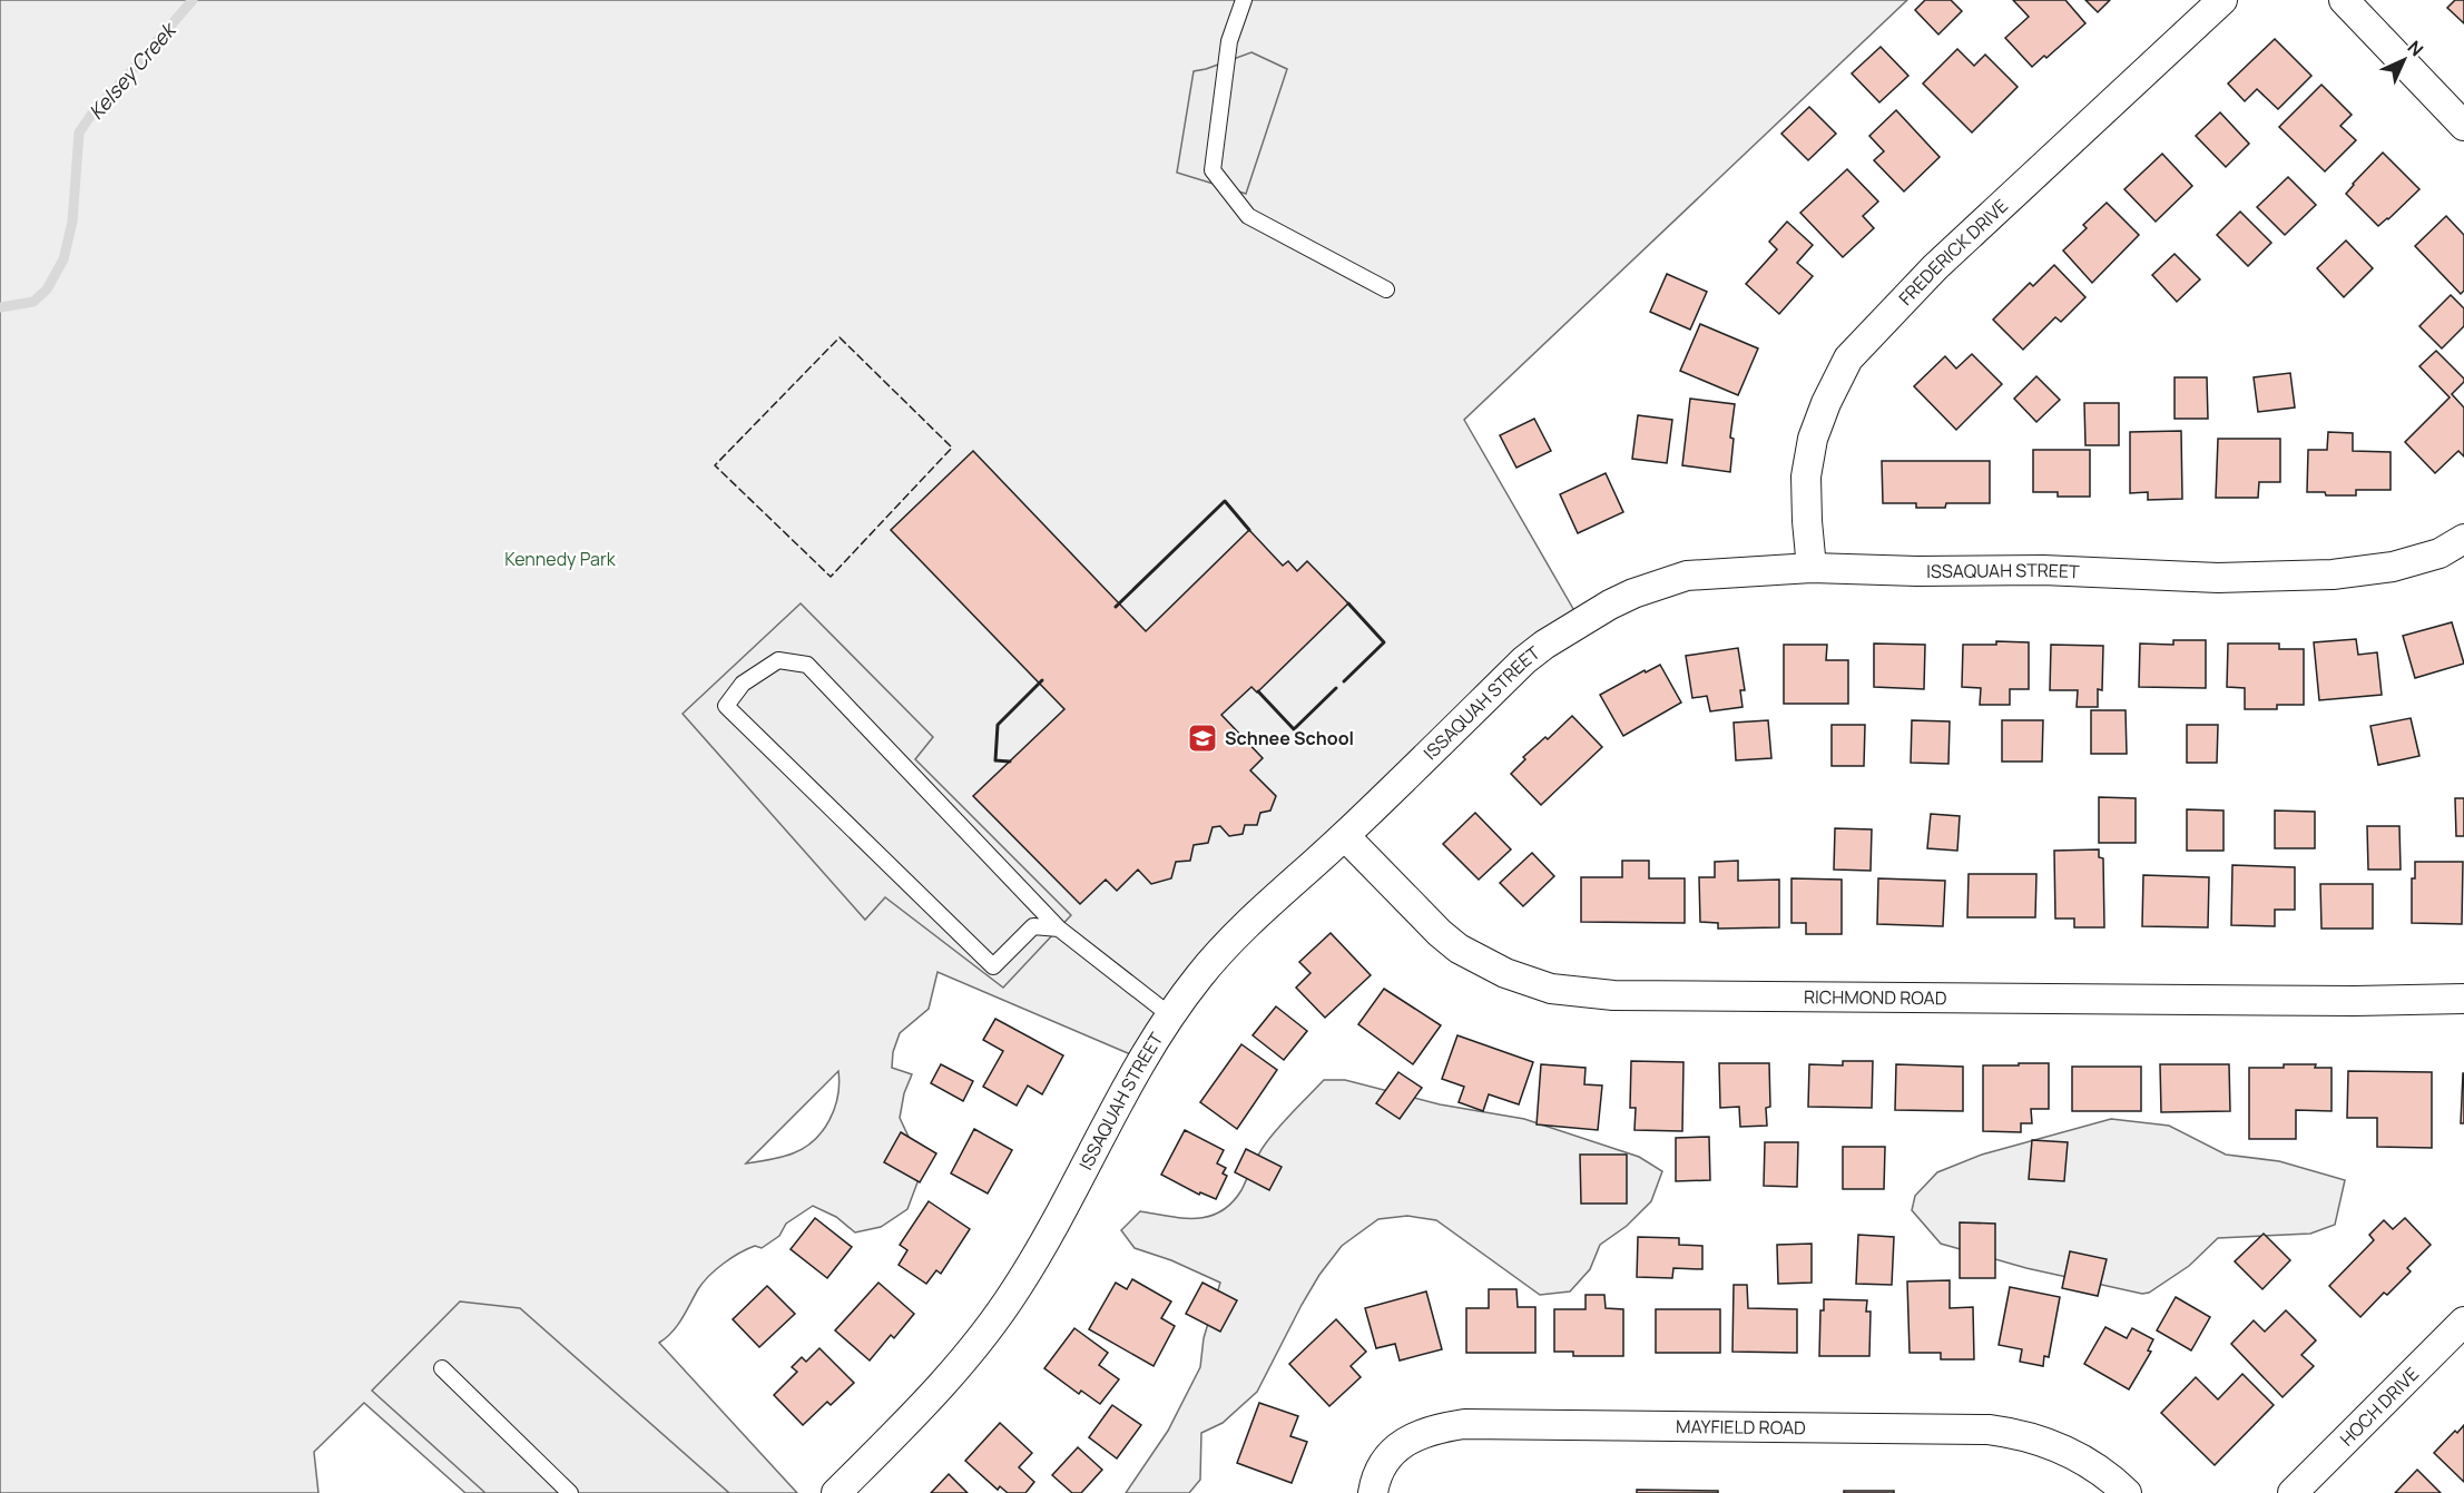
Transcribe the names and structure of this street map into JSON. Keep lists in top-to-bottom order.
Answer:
{
  "streets": {
    "street": [
      "FREDERICK DRIVE",
      "ISSAQUAH STREET",
      "RICHMOND ROAD",
      "HOCH DRIVE",
      "MAYFIELD ROAD"
    ]
  },
  "crossings": [
    ["FREDERICK DRIVE", "ISSAQUAH STREET"],
    ["ISSAQUAH STREET", "RICHMOND ROAD"]
  ],
  "water": ["Kelsey Creek"],
  "parks": ["Kennedy Park"],
  "places": {
    "school or university": ["Schnee School"]
  },
  "north": "top right"
}
